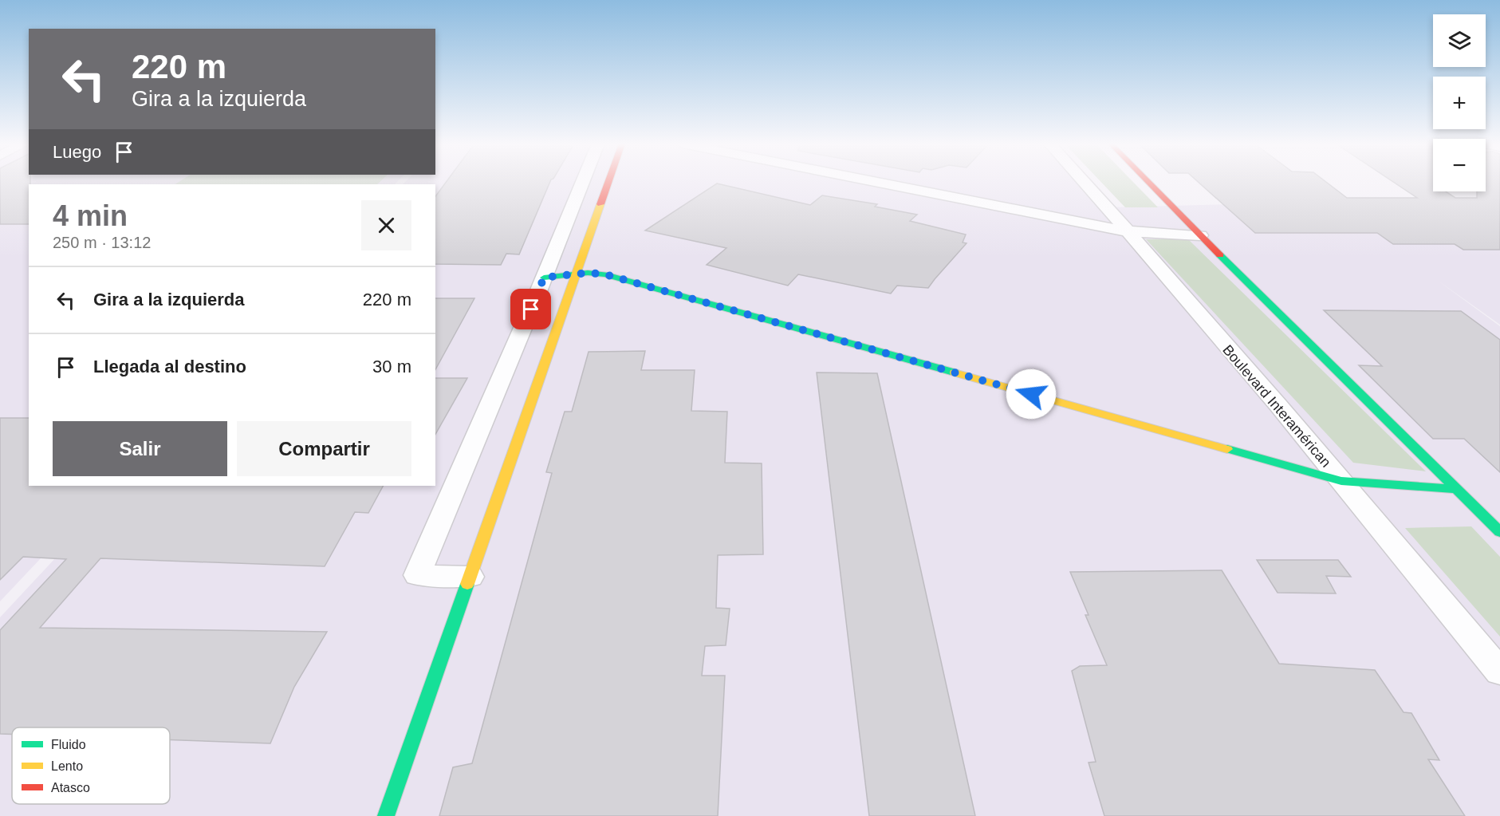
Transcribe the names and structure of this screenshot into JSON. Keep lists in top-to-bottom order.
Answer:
{
  "streets": {
    "street": ["Boulevard Interamérican"]
  },
  "legend": ["Fluido", "Lento", "Atasco"],
  "page": {
    "map_buttons": ["+", "−"],
    "turn": ["220 m", "Gira a la izquierda"],
    "then": "Luego",
    "heading": ["4 min", "250 m · 13:12"],
    "list": [
      {
        "name": "Gira a la izquierda",
        "value": "220 m"
      },
      {
        "name": "Llegada al destino",
        "value": "30 m"
      }
    ],
    "buttons": ["Salir", "Compartir"]
  }
}
